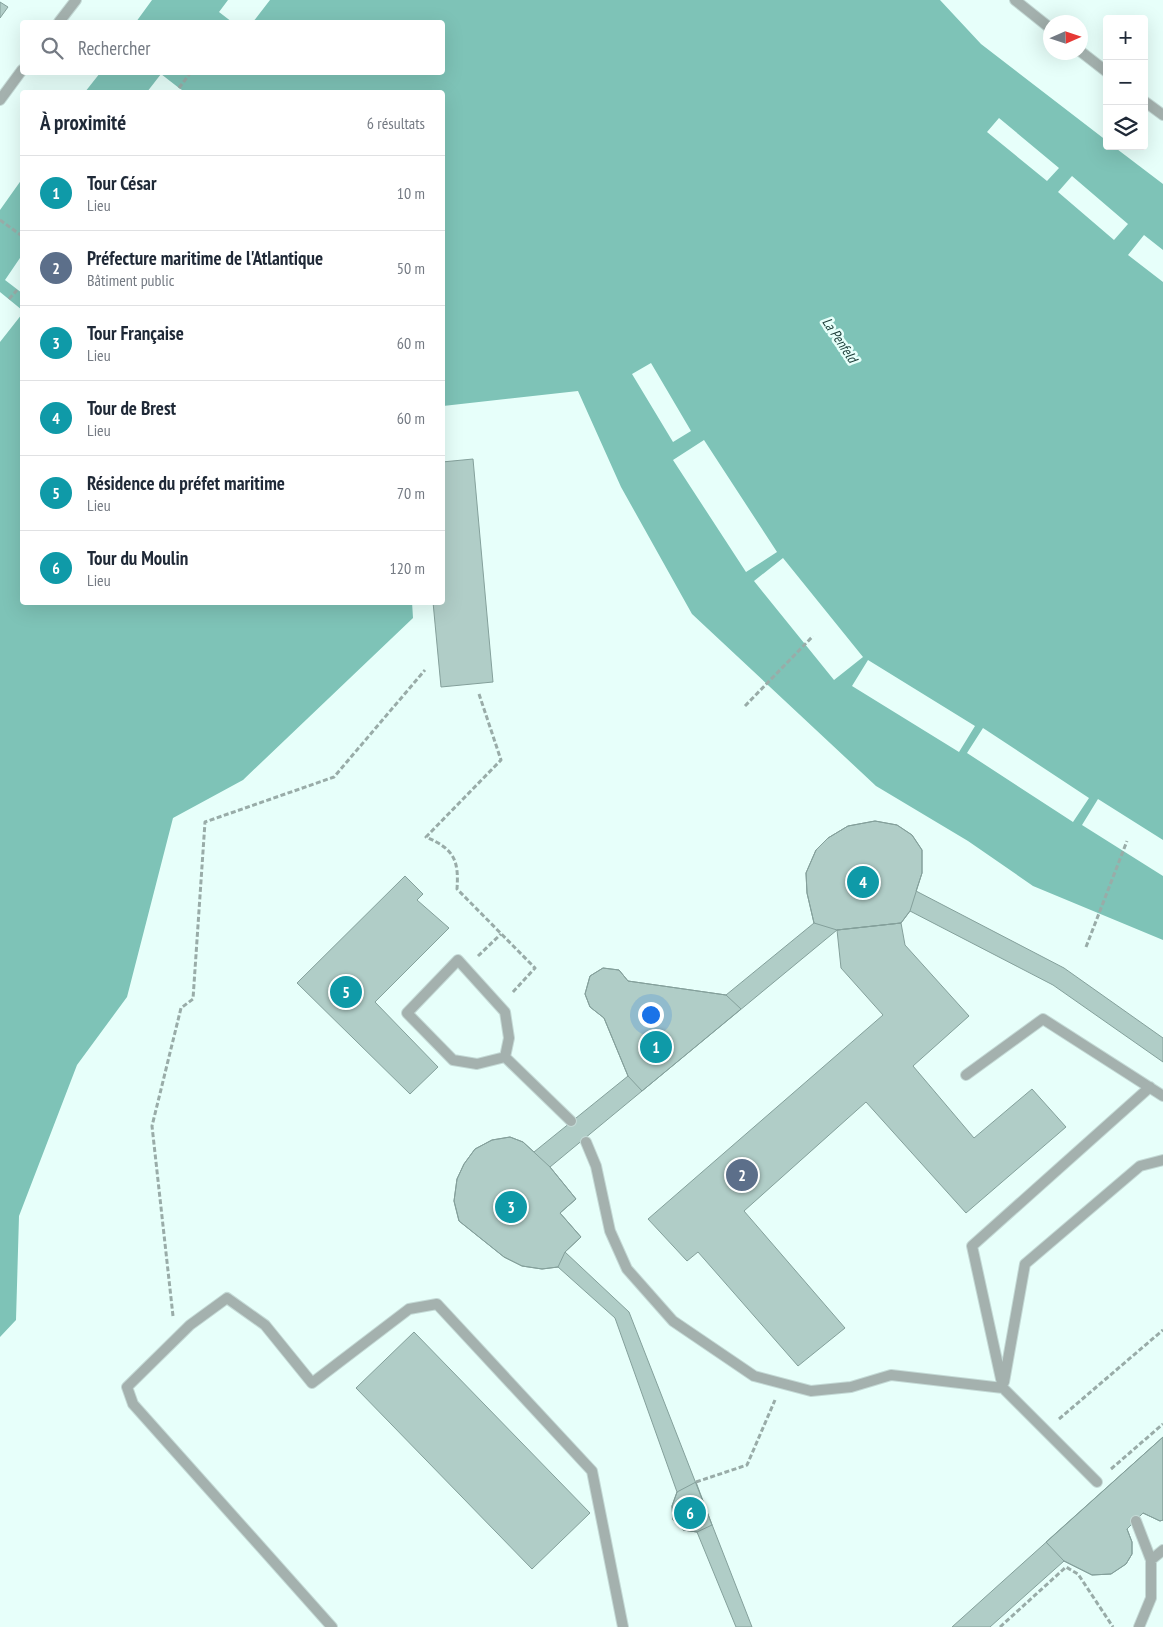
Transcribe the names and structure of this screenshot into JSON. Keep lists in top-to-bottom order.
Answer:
{
  "water": ["La Penfeld"],
  "north": "right",
  "page": {
    "map_buttons": ["+", "−"],
    "search": "Rechercher",
    "heading": ["À proximité", "6 résultats"],
    "list": [
      {
        "mark": "1",
        "name": "Tour César",
        "note": "Lieu",
        "value": "10 m"
      },
      {
        "mark": "2",
        "name": "Préfecture maritime de l'Atlantique",
        "note": "Bâtiment public",
        "value": "50 m"
      },
      {
        "mark": "3",
        "name": "Tour Française",
        "note": "Lieu",
        "value": "60 m"
      },
      {
        "mark": "4",
        "name": "Tour de Brest",
        "note": "Lieu",
        "value": "60 m"
      },
      {
        "mark": "5",
        "name": "Résidence du préfet maritime",
        "note": "Lieu",
        "value": "70 m"
      },
      {
        "mark": "6",
        "name": "Tour du Moulin",
        "note": "Lieu",
        "value": "120 m"
      }
    ],
    "pins": [
      "4",
      "5",
      "1",
      "2",
      "3",
      "6"
    ]
  }
}
